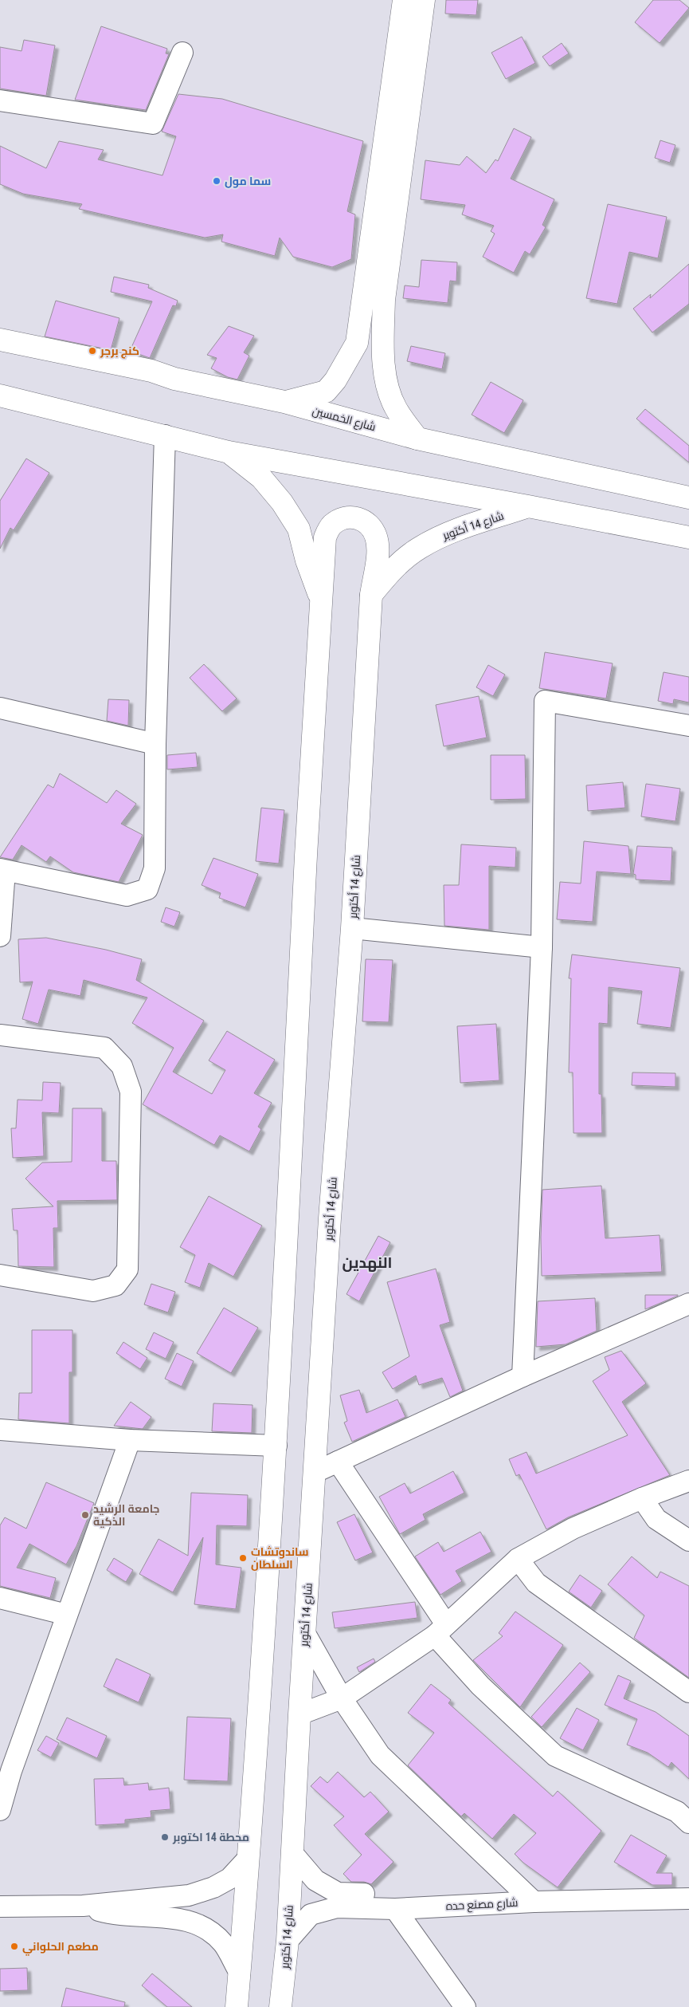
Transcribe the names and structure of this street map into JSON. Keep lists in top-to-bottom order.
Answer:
{
  "streets": {
    "main road": ["شارع الخمسين", "شارع 14 أكتوبر"],
    "street": ["شارع مصنع حده"]
  },
  "crossings": [
    ["شارع 14 أكتوبر", "شارع مصنع حده"]
  ],
  "districts": ["النهدين"],
  "places": [
    "سما مول",
    "كنج برجر",
    "جامعة الرشيد الذكية",
    "ساندوتشات السلطان",
    "محطة 14 اكتوبر",
    "مطعم الحلواني"
  ]
}
